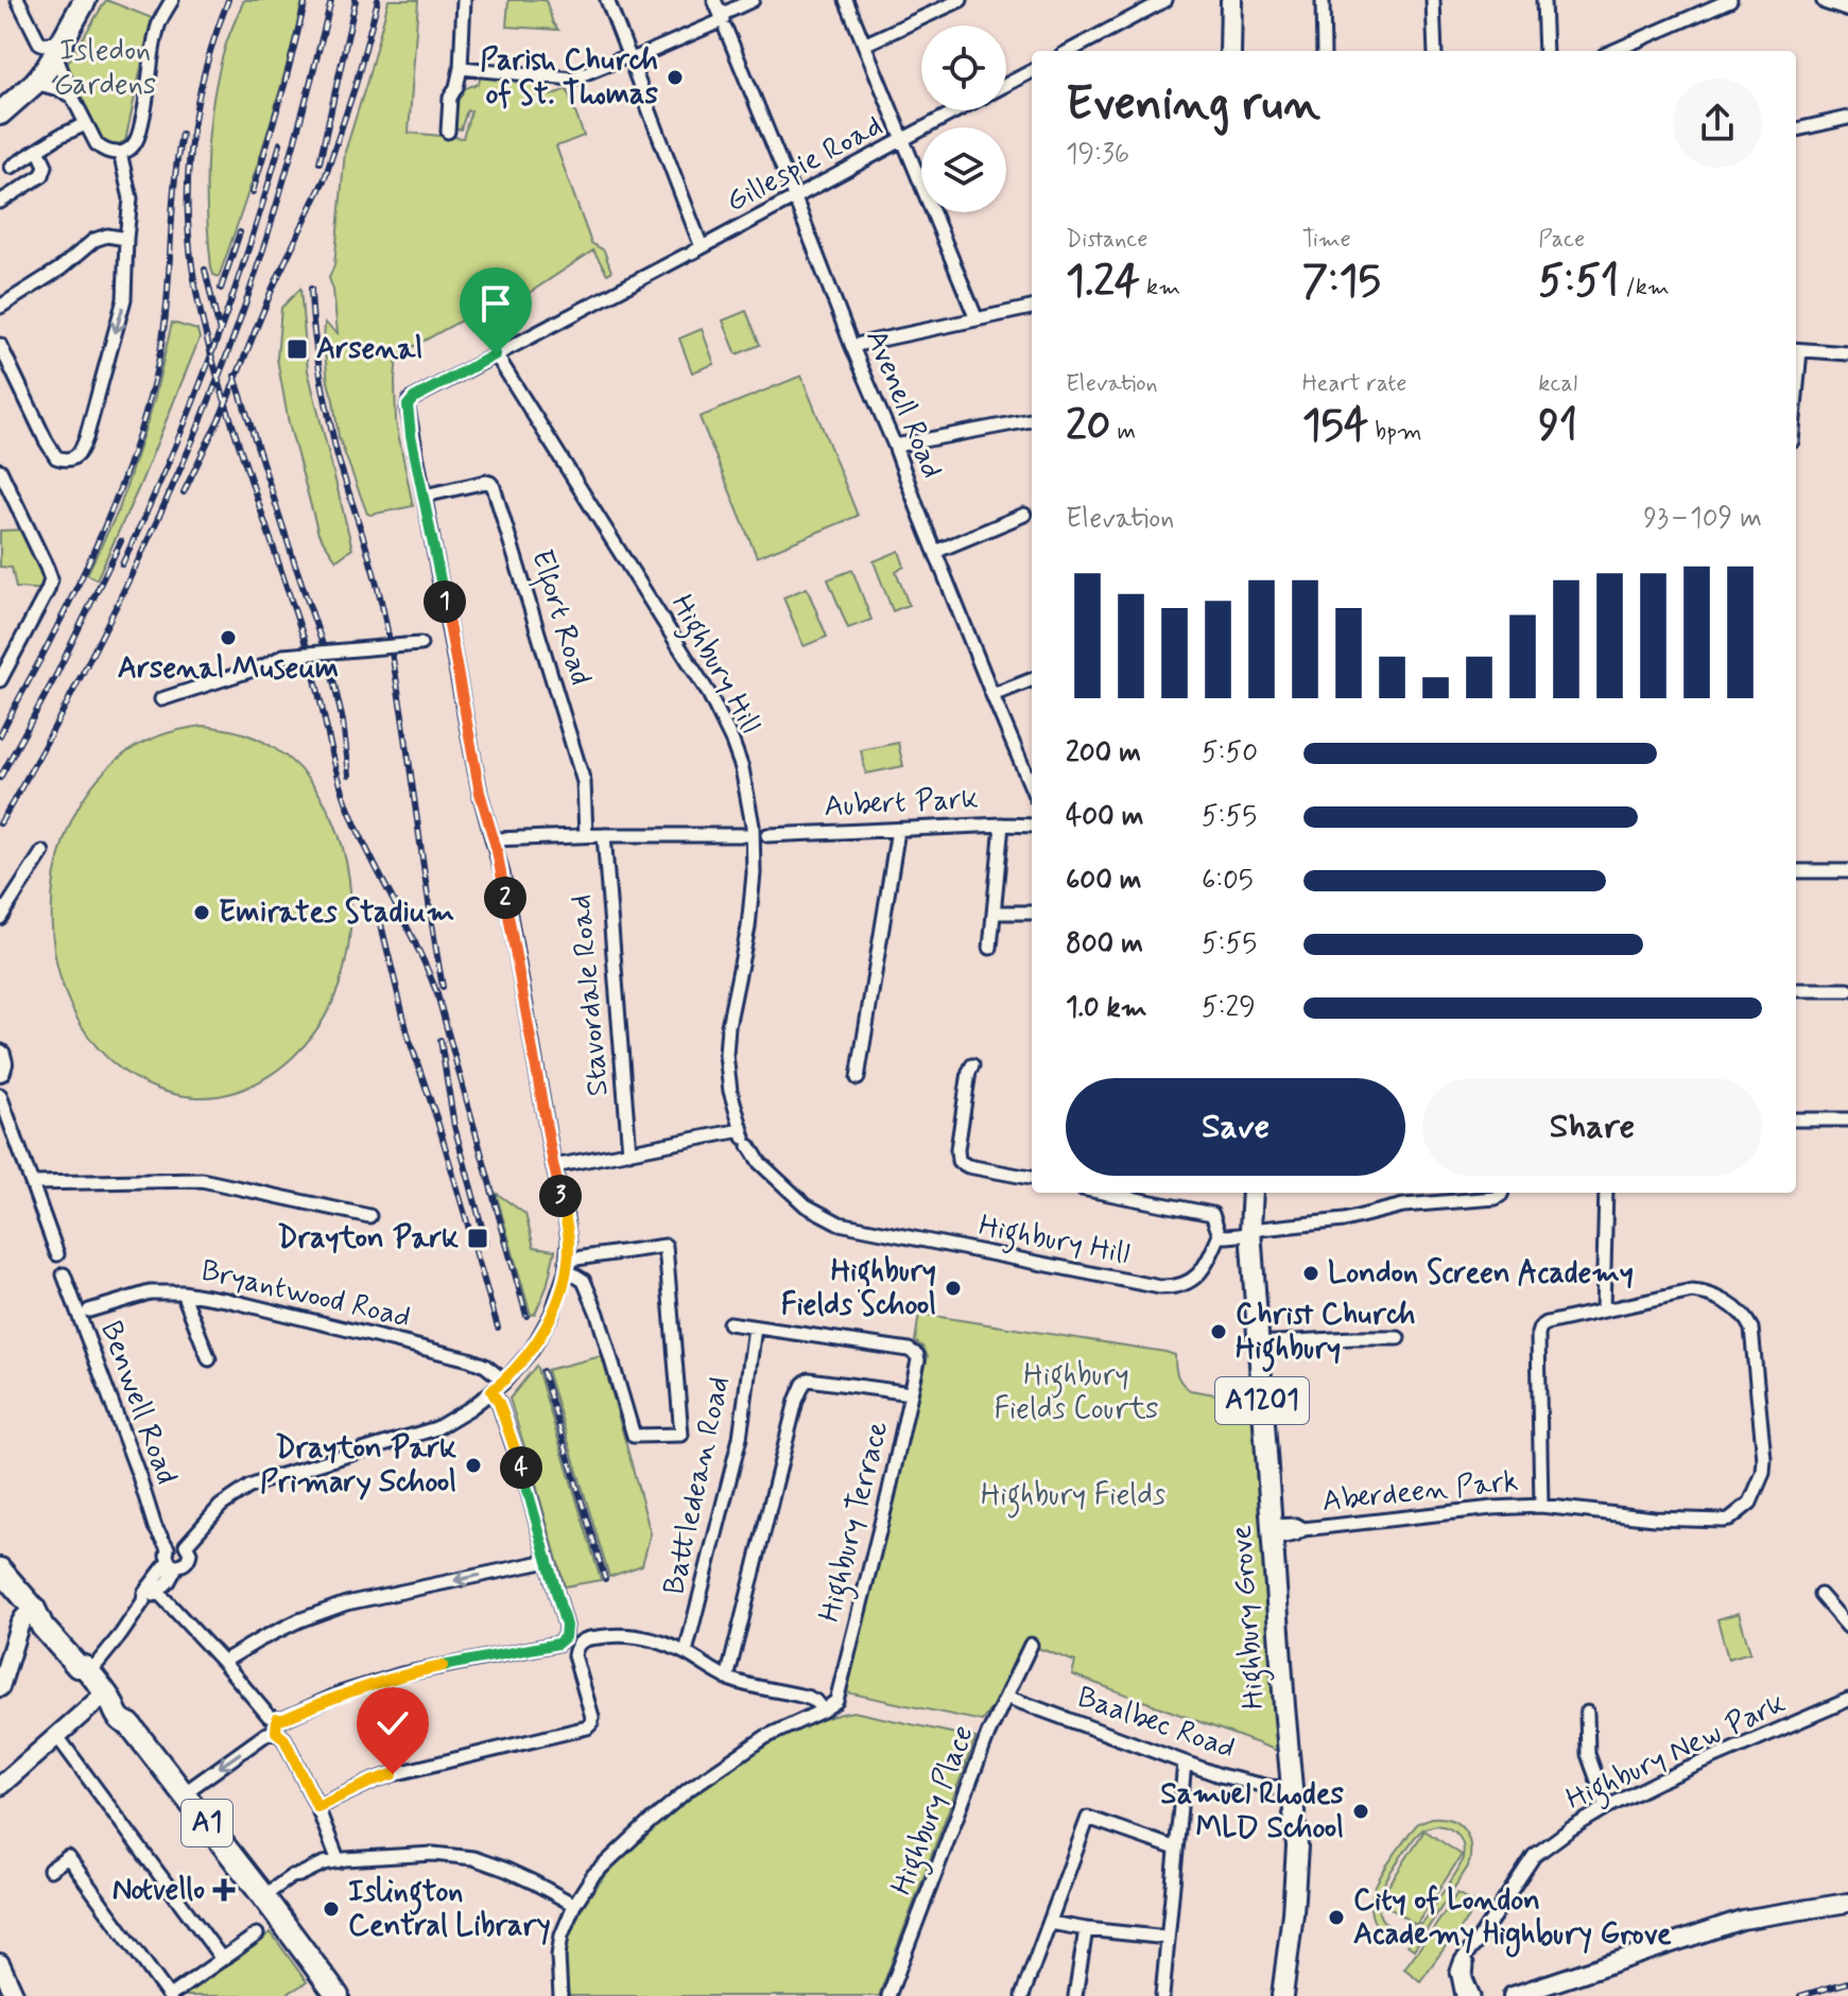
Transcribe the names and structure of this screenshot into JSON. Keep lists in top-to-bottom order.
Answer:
{
  "streets": {
    "highway": ["A1"],
    "main road": ["A1201", "Highbury Grove"],
    "street": [
      "Gillespie Road",
      "Avenell Road",
      "Elfort Road",
      "Highbury Hill",
      "Aubert Park",
      "Stavordale Road",
      "Bryantwood Road",
      "Benwell Road",
      "Battledean Road",
      "Aberdeen Park",
      "Highbury Terrace",
      "Baalbec Road",
      "Highbury New Park",
      "Highbury Place"
    ]
  },
  "crossings": [
    ["Gillespie Road", "Avenell Road"],
    ["Gillespie Road", "Elfort Road"],
    ["Gillespie Road", "Highbury Hill"],
    ["A1201", "Highbury Grove"],
    ["Battledean Road", "Highbury Terrace"],
    ["Aberdeen Park", "Highbury Grove"],
    ["Highbury Grove", "Baalbec Road"],
    ["Baalbec Road", "Highbury Place"]
  ],
  "parks": ["Isledon Gardens", "Highbury Fields Courts", "Highbury Fields"],
  "places": {
    "other": [
      "Parish Church of St. Thomas",
      "Arsenal Museum",
      "Emirates Stadium",
      "London Screen Academy",
      "Highbury Fields School",
      "Christ Church Highbury",
      "Drayton Park Primary School",
      "Samuel Rhodes MLD School",
      "Islington Central Library",
      "City of London Academy Highbury Grove"
    ],
    "transit": ["Arsenal", "Drayton Park"],
    "health": ["Notvello"]
  },
  "page": {
    "heading": ["Evening run", "19:36"],
    "stats": [
      ["Distance", "1.24 km"],
      ["Time", "7:15"],
      ["Pace", "5:51 /km"],
      ["Elevation", "20 m"],
      ["Heart rate", "154 bpm"],
      ["kcal", "91"]
    ],
    "chart": ["Elevation", "93–109 m"],
    "pins": [
      "1",
      "2",
      "3",
      "4"
    ],
    "list": [
      {
        "name": "200 m",
        "note": "5:50"
      },
      {
        "name": "400 m",
        "note": "5:55"
      },
      {
        "name": "600 m",
        "note": "6:05"
      },
      {
        "name": "800 m",
        "note": "5:55"
      },
      {
        "name": "1.0 km",
        "note": "5:29"
      }
    ],
    "buttons": ["Save", "Share"]
  }
}
